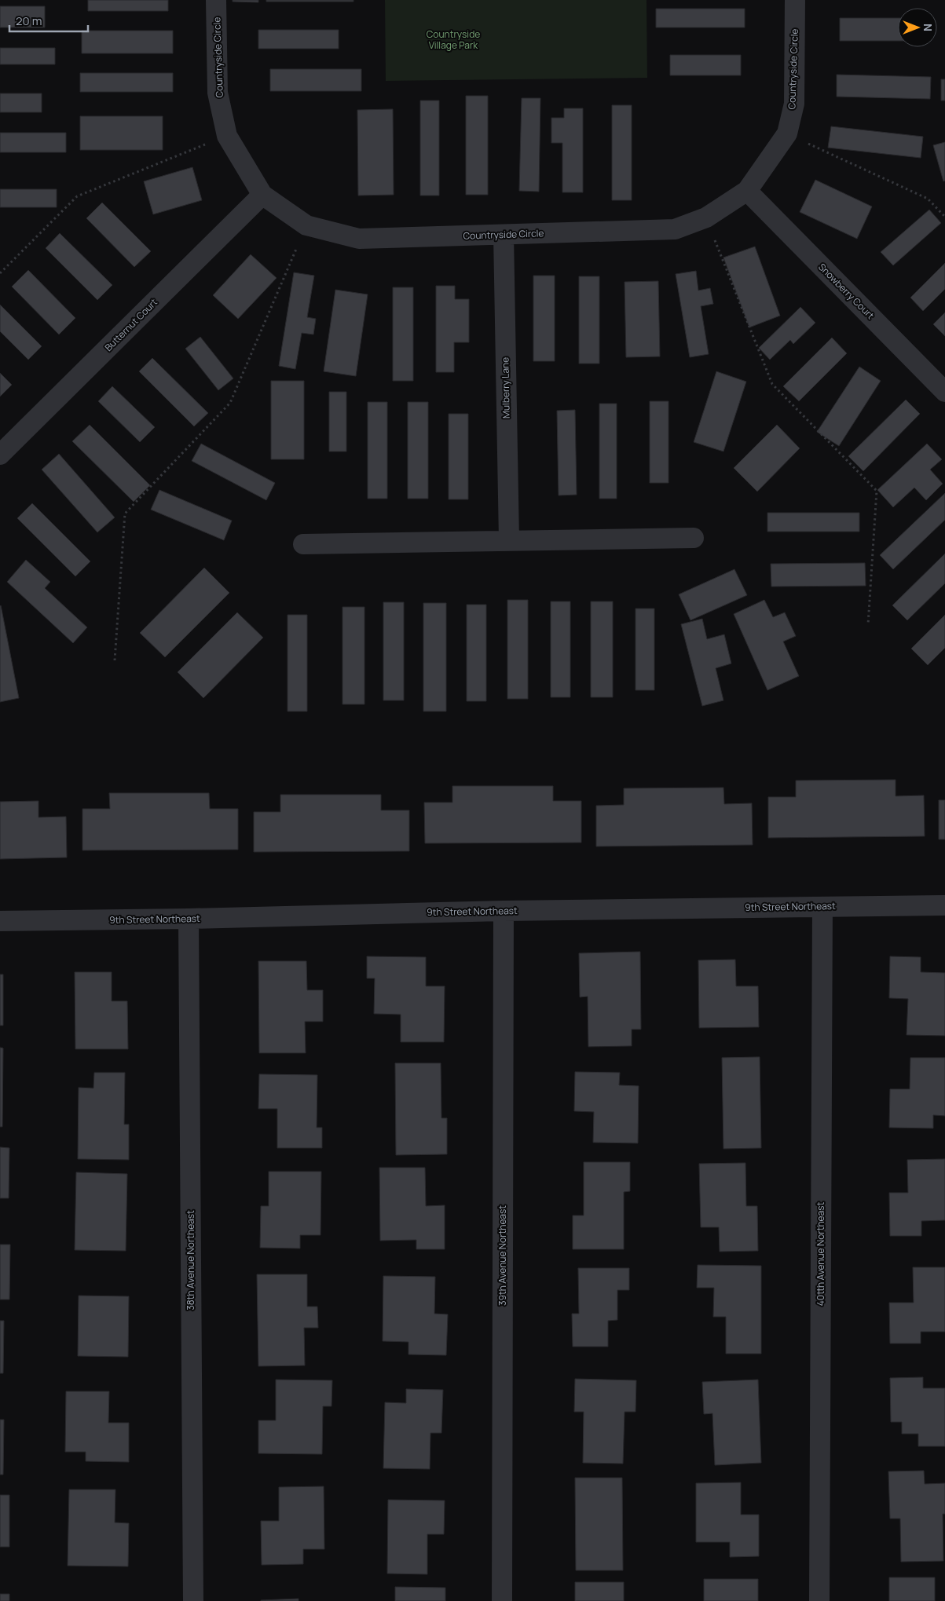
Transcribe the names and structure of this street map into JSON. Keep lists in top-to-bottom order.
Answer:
{
  "streets": {
    "street": [
      "Countryside Circle",
      "Snowberry Court",
      "Butternut Court",
      "Mulberry Lane",
      "9th Street Northeast",
      "40tth Avenue Northeast",
      "39th Avenue Northeast",
      "38th Avenue Northeast"
    ]
  },
  "crossings": [
    ["Countryside Circle", "Snowberry Court"],
    ["Countryside Circle", "Butternut Court"],
    ["Countryside Circle", "Mulberry Lane"],
    ["9th Street Northeast", "40tth Avenue Northeast"],
    ["9th Street Northeast", "39th Avenue Northeast"],
    ["9th Street Northeast", "38th Avenue Northeast"]
  ],
  "parks": ["Countryside Village Park"],
  "scale_bar": "20 m",
  "north": "right"
}
